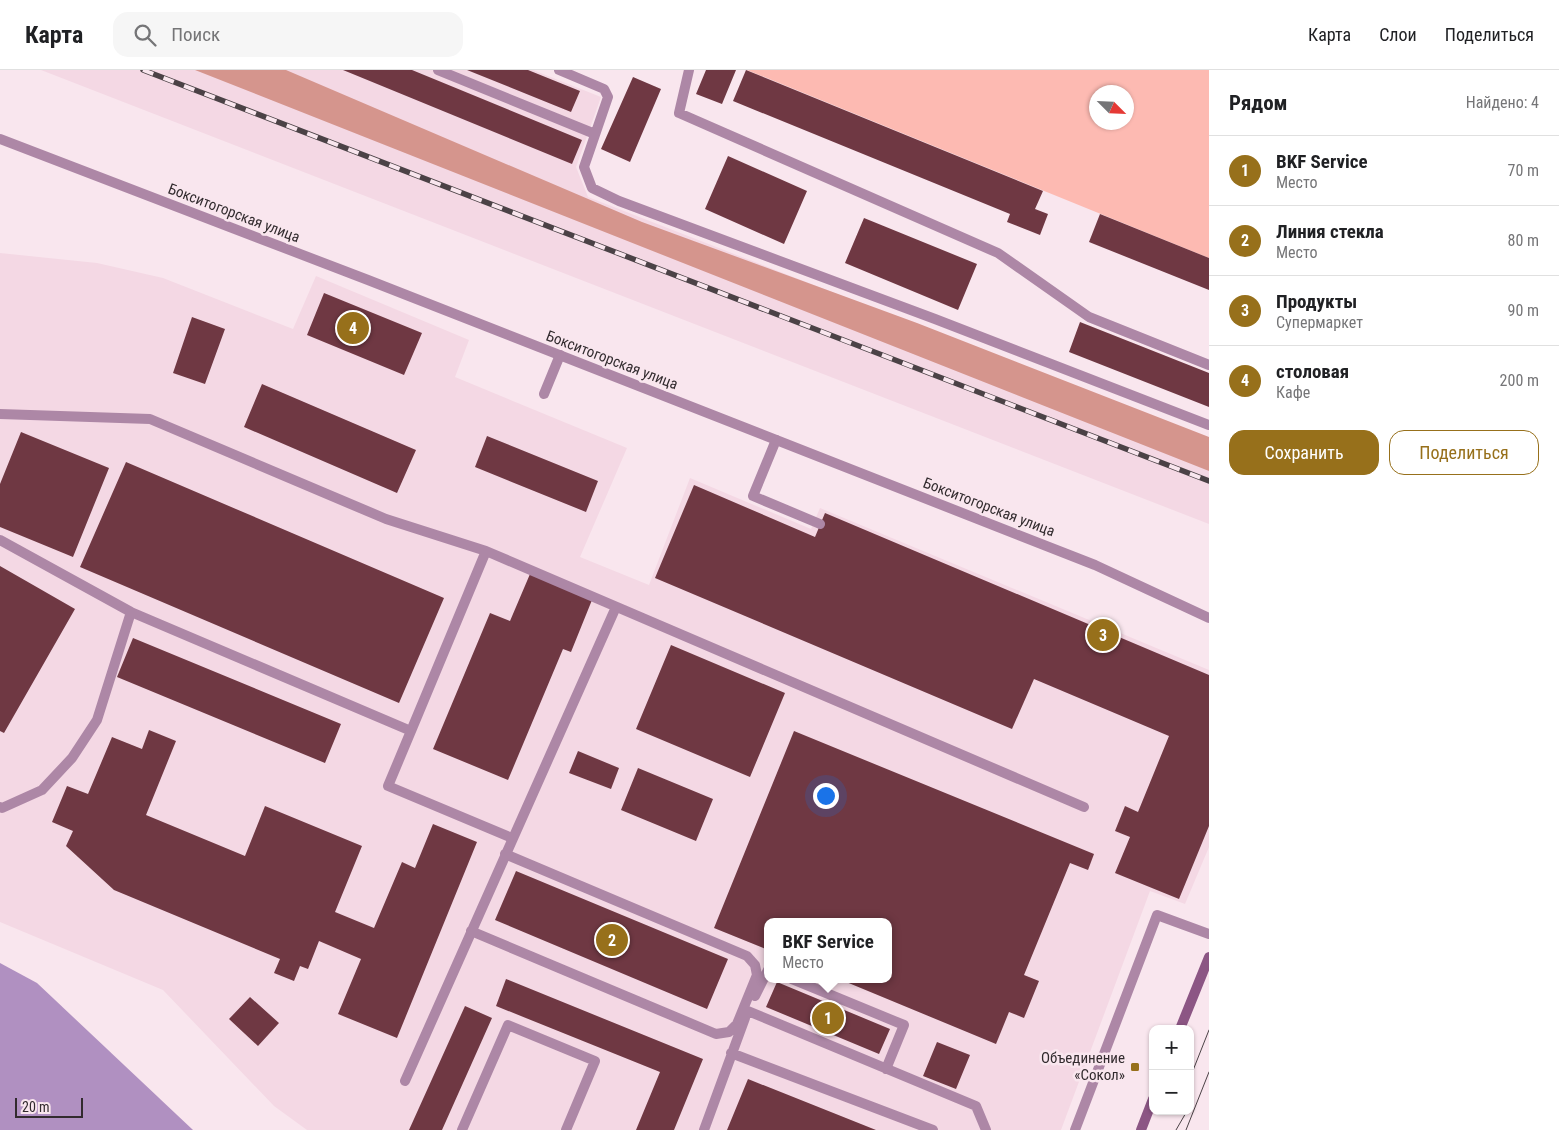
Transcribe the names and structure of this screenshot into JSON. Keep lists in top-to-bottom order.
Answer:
{
  "streets": {
    "street": ["Бокситогорская улица"]
  },
  "places": {
    "transit": ["Объединение «Сокол»"]
  },
  "scale_bar": "20 m",
  "north": "bottom right",
  "page": {
    "header": "Карта",
    "search": "Поиск",
    "nav": ["Карта", "Слои", "Поделиться"],
    "heading": ["Рядом", "Найдено: 4"],
    "list": [
      {
        "mark": "1",
        "name": "BKF Service",
        "note": "Место",
        "value": "70 m"
      },
      {
        "mark": "2",
        "name": "Линия стекла",
        "note": "Место",
        "value": "80 m"
      },
      {
        "mark": "3",
        "name": "Продукты",
        "note": "Супермаркет",
        "value": "90 m"
      },
      {
        "mark": "4",
        "name": "столовая",
        "note": "Кафе",
        "value": "200 m"
      }
    ],
    "pins": [
      "4",
      "3",
      "2",
      "1"
    ],
    "buttons": ["Сохранить", "Поделиться"],
    "popup": ["BKF Service", "Место"],
    "map_buttons": ["+", "−"],
    "scale": "20 m"
  }
}
